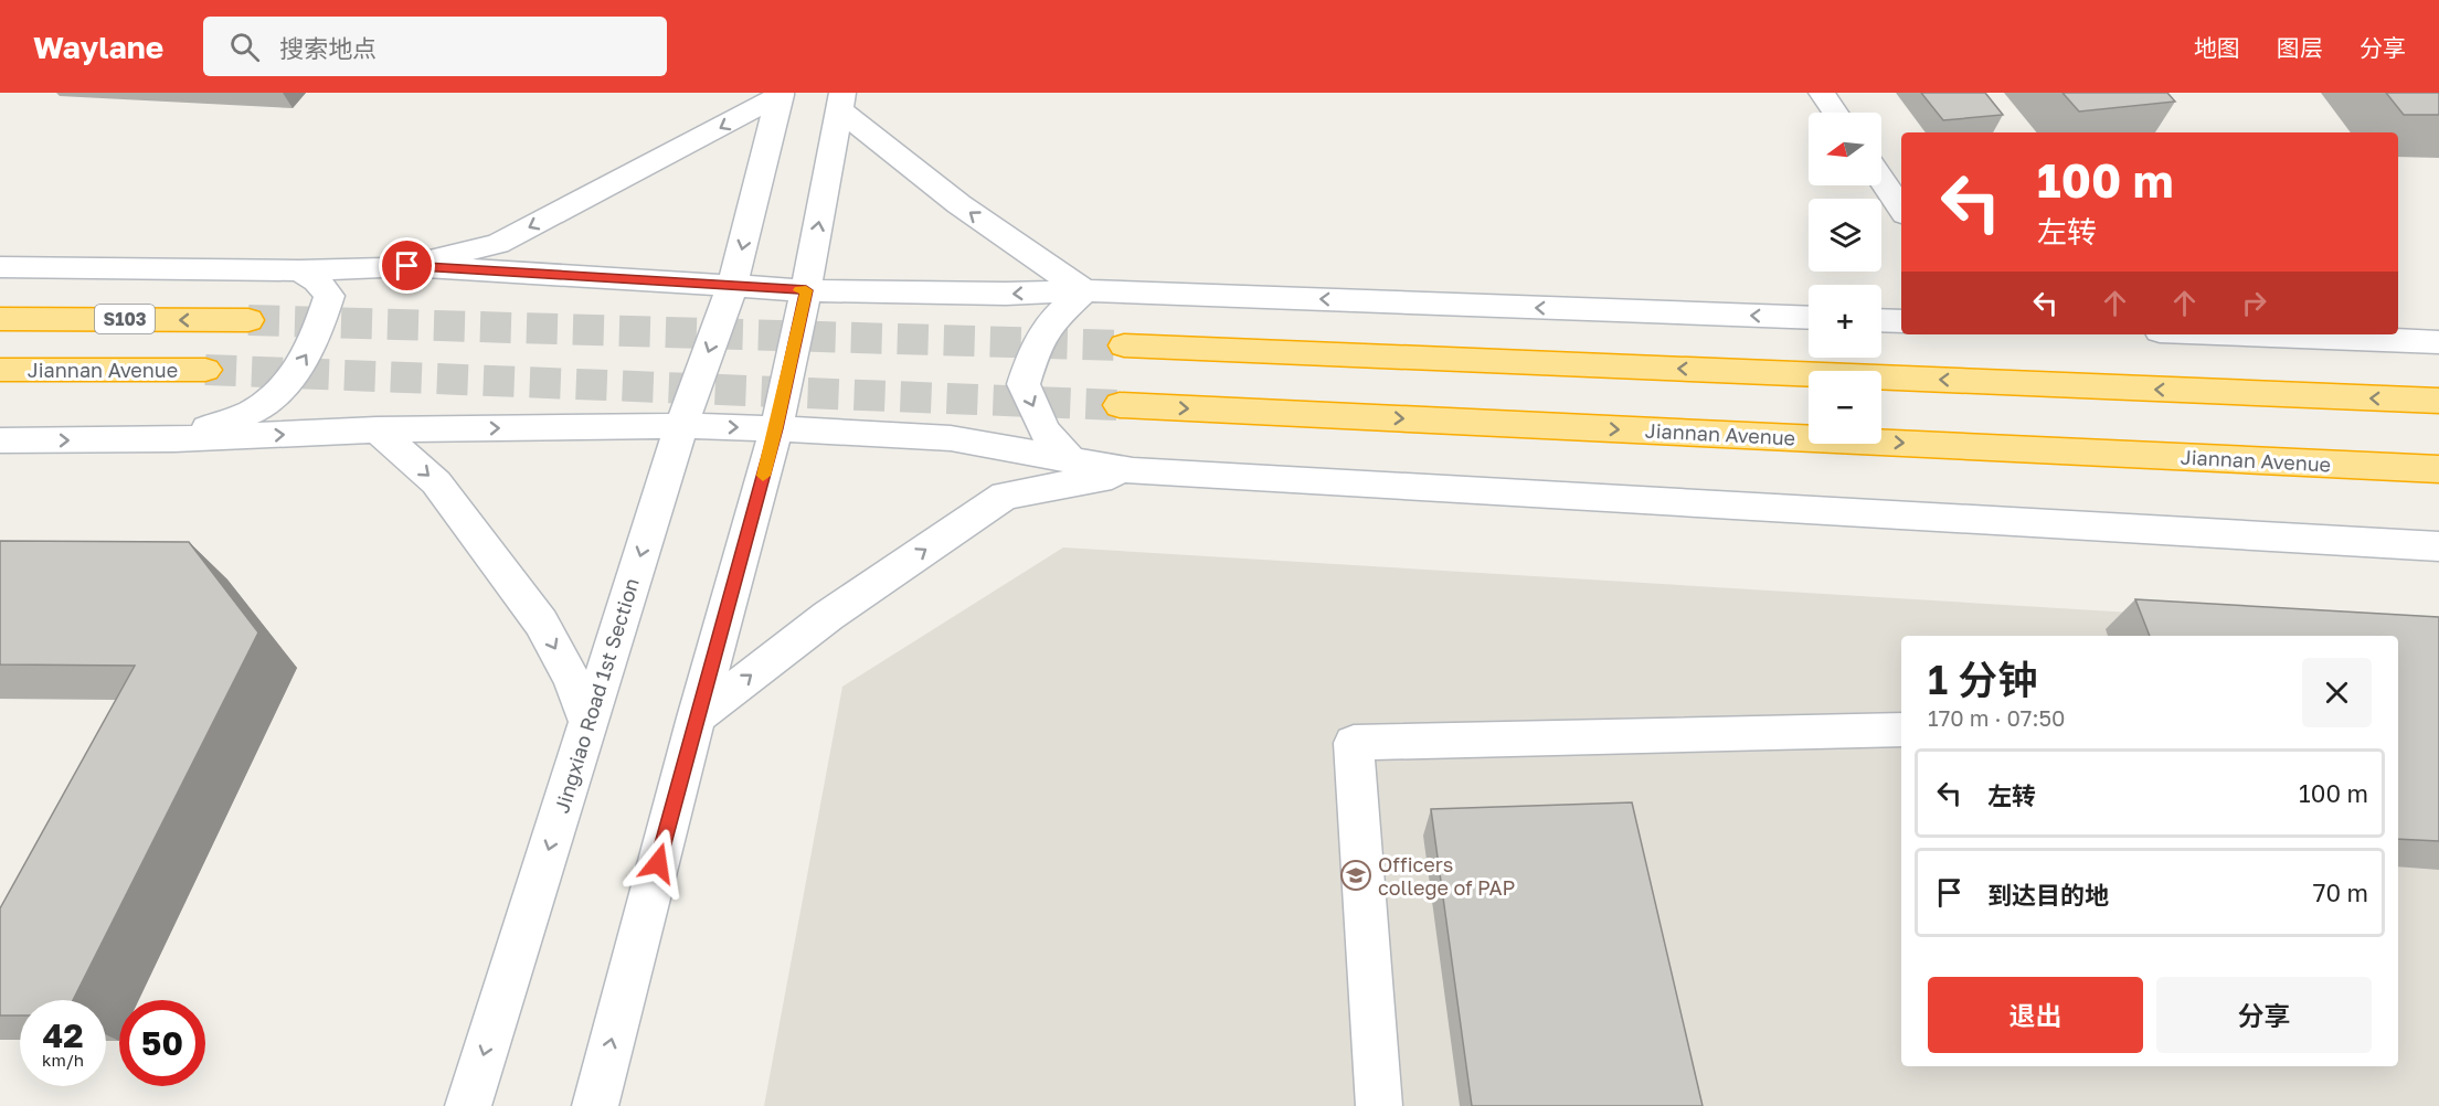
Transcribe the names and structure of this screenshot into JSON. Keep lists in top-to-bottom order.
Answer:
{
  "streets": {
    "highway": ["S103", "Jiannan Avenue"],
    "main road": ["Jingxiao Road 1st Section"]
  },
  "places": {
    "school or university": ["Officers college of PAP"]
  },
  "north": "left",
  "page": {
    "header": "Waylane",
    "search": "搜索地点",
    "nav": ["地图", "图层", "分享"],
    "map_buttons": ["+", "−"],
    "turn": ["100 m", "左转"],
    "heading": ["1 分钟", "170 m · 07:50"],
    "list": [
      {
        "name": "左转",
        "value": "100 m"
      },
      {
        "name": "到达目的地",
        "value": "70 m"
      }
    ],
    "buttons": ["退出", "分享"],
    "speed": "42 km/h",
    "limit": "50"
  }
}
